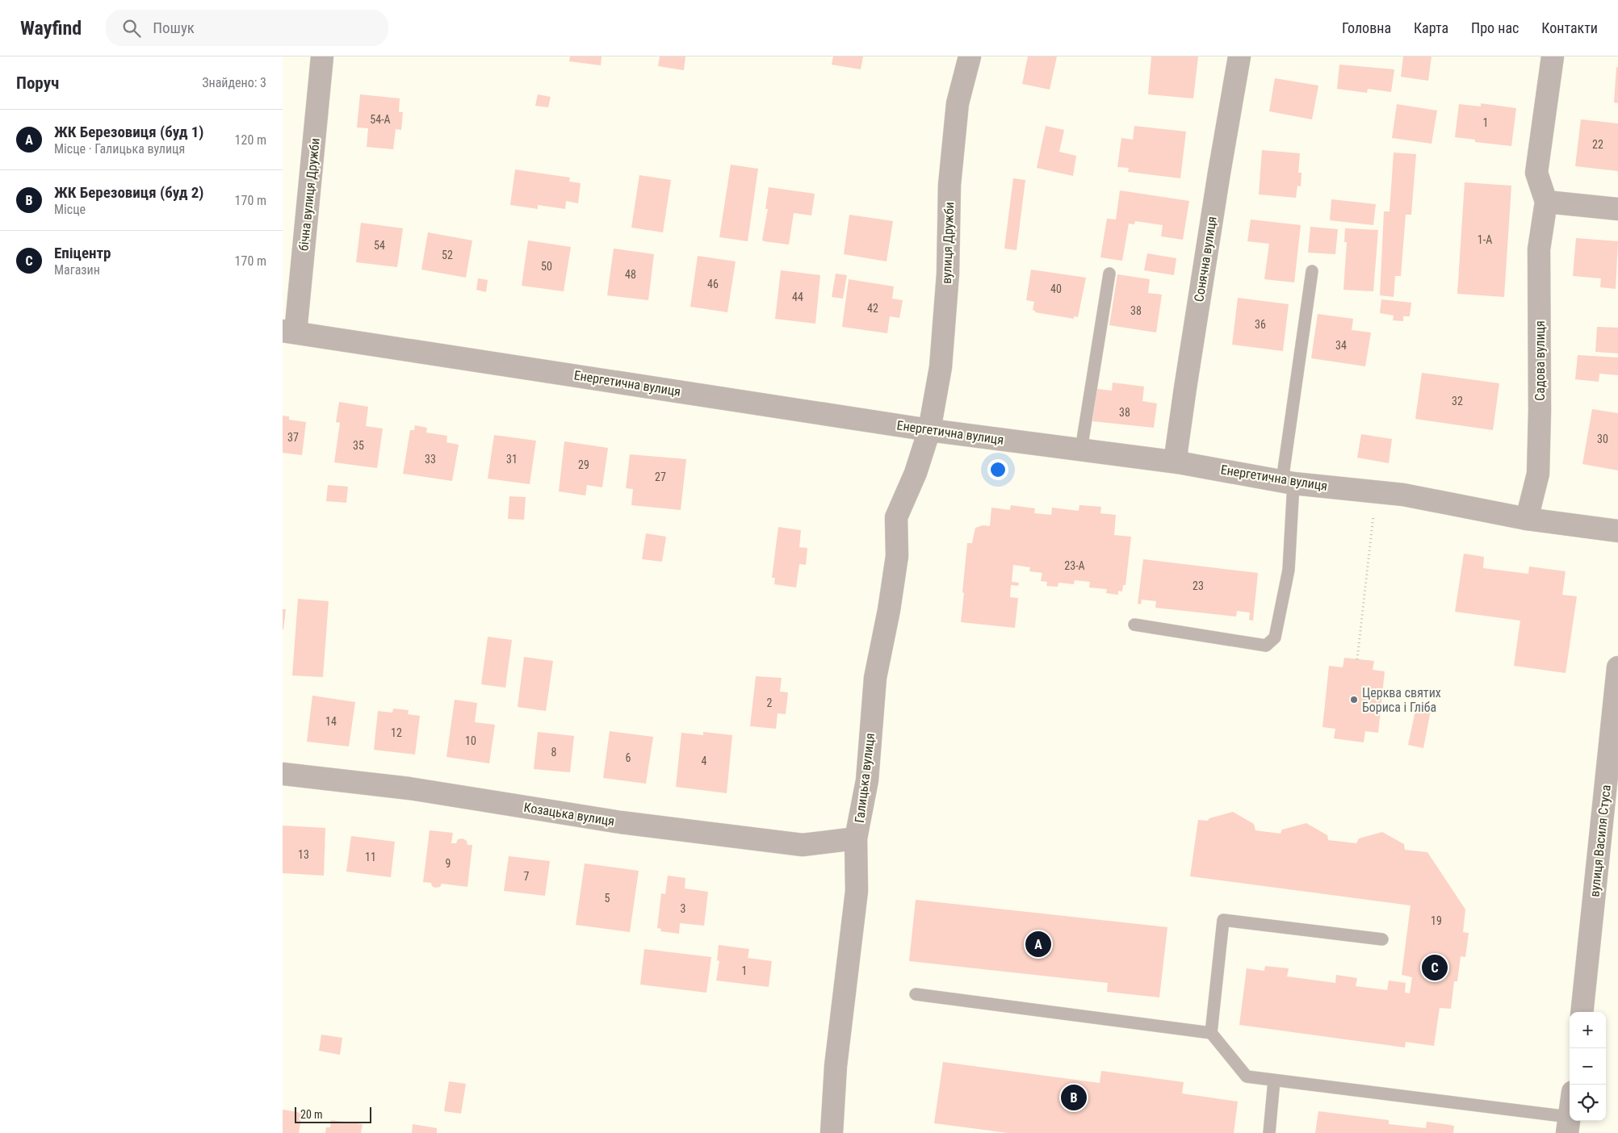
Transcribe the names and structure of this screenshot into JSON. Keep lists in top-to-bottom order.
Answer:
{
  "streets": {
    "street": [
      "бічна вулиця Дружби",
      "вулиця Дружби",
      "Сонячна вулиця",
      "Садова вулиця",
      "Енергетична вулиця",
      "Галицька вулиця",
      "Козацька вулиця",
      "вулиця Василя Стуса"
    ]
  },
  "crossings": [
    ["бічна вулиця Дружби", "Енергетична вулиця"],
    ["вулиця Дружби", "Енергетична вулиця"],
    ["вулиця Дружби", "Галицька вулиця"],
    ["Сонячна вулиця", "Енергетична вулиця"],
    ["Садова вулиця", "Енергетична вулиця"],
    ["Енергетична вулиця", "Галицька вулиця"],
    ["Галицька вулиця", "Козацька вулиця"]
  ],
  "places": ["Церква святих Бориса і Гліба"],
  "house_numbers": [
    "54-А",
    "1",
    "22",
    "1-А",
    "54",
    "52",
    "50",
    "48",
    "46",
    "40",
    "44",
    "42",
    "38",
    "36",
    "34",
    "32",
    "38",
    "37",
    "30",
    "35",
    "33",
    "31",
    "29",
    "27",
    "23-А",
    "23",
    "2",
    "14",
    "12",
    "10",
    "8",
    "6",
    "4",
    "13",
    "11",
    "9",
    "7",
    "5",
    "3",
    "19",
    "1"
  ],
  "scale_bar": "20 m",
  "page": {
    "header": "Wayfind",
    "search": "Пошук",
    "nav": [
      "Головна",
      "Карта",
      "Про нас",
      "Контакти"
    ],
    "heading": ["Поруч", "Знайдено: 3"],
    "list": [
      {
        "mark": "A",
        "name": "ЖК Березовиця (буд 1)",
        "note": "Місце · Галицька вулиця",
        "value": "120 m"
      },
      {
        "mark": "B",
        "name": "ЖК Березовиця (буд 2)",
        "note": "Місце",
        "value": "170 m"
      },
      {
        "mark": "C",
        "name": "Епіцентр",
        "note": "Магазин",
        "value": "170 m"
      }
    ],
    "pins": ["A", "C", "B"],
    "map_buttons": ["+", "−"],
    "scale": "20 m"
  }
}
